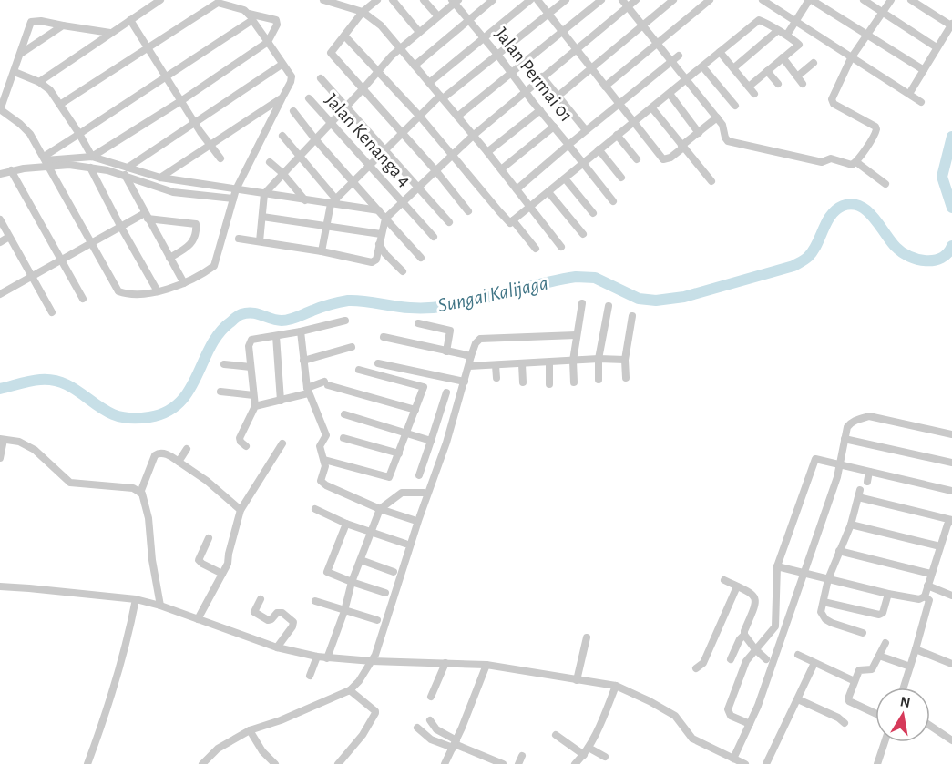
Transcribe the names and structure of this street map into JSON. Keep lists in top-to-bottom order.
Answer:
{
  "streets": {
    "street": ["Jalan Permai 01", "Jalan Kenanga 4"]
  },
  "water": ["Sungai Kalijaga"],
  "north": "top"
}
